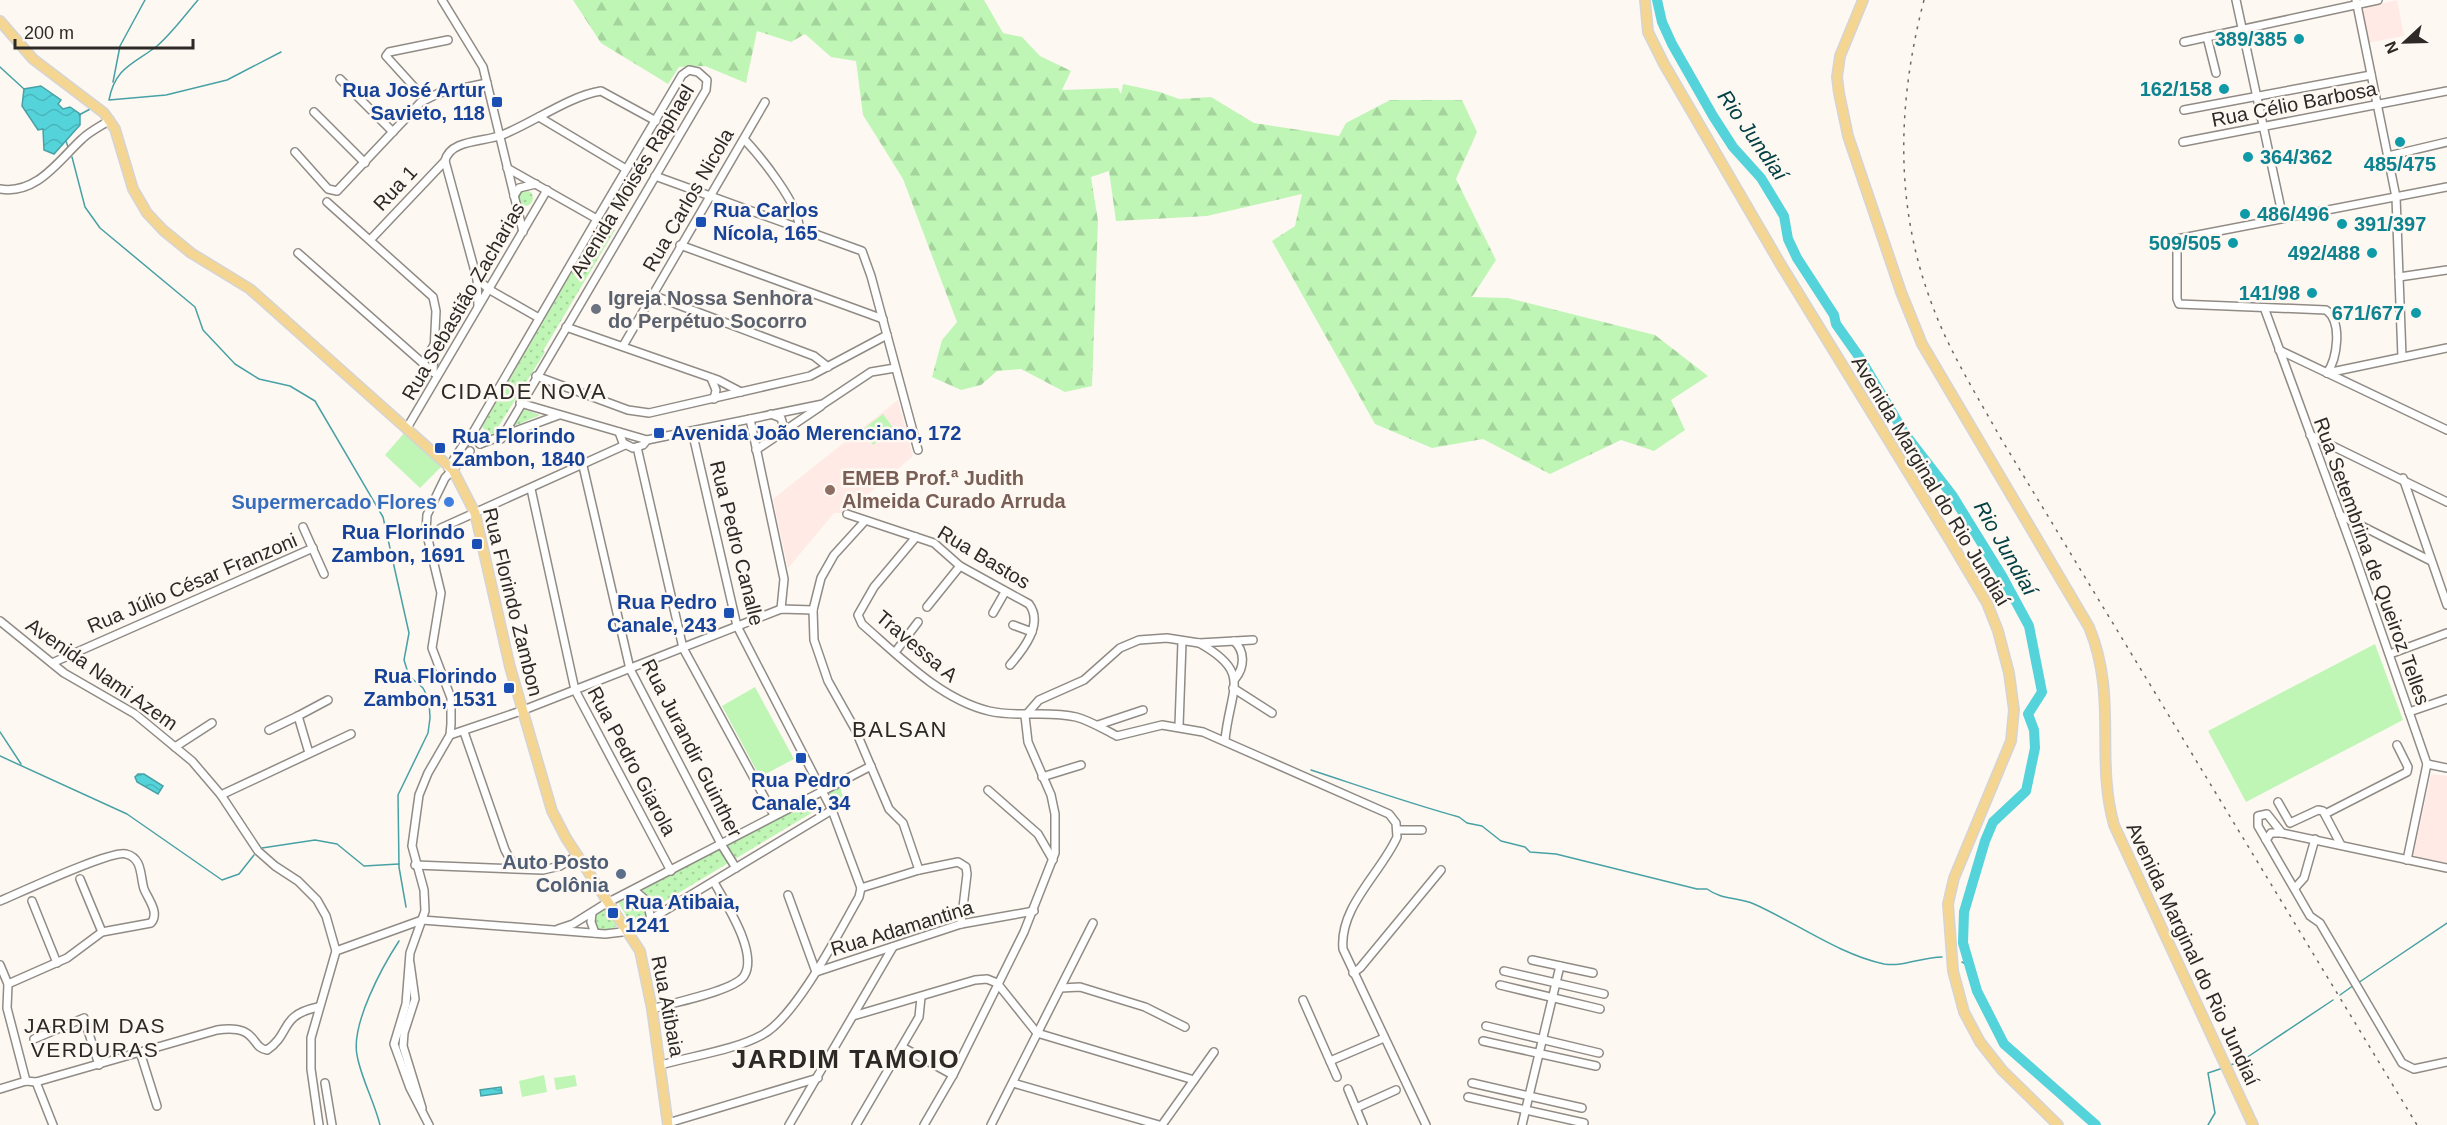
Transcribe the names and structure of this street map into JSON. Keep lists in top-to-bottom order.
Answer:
{
  "streets": {
    "main road": ["Avenida Marginal do Rio Jundiaí", "Rua Florindo Zambon", "Rua Atibaia"],
    "street": [
      "Rua Célio Barbosa",
      "Avenida Moisés Raphael",
      "Rua 1",
      "Rua Carlos Nicola",
      "Rua Sebastião Zacharias",
      "Rua Pedro Canalle",
      "Rua Bastos",
      "Rua Setembrina de Queiroz Telles",
      "Rua Júlio César Franzoni",
      "Travessa A",
      "Avenida Nami Azem",
      "Rua Jurandir Guinther",
      "Rua Pedro Giarola",
      "Rua Adamantina"
    ]
  },
  "crossings": [
    ["Avenida Moisés Raphael", "Rua 1"],
    ["Avenida Moisés Raphael", "Rua Sebastião Zacharias"],
    ["Rua Sebastião Zacharias", "Rua Florindo Zambon"],
    ["Rua Bastos", "Travessa A"],
    ["Rua Júlio César Franzoni", "Avenida Nami Azem"],
    ["Rua Florindo Zambon", "Rua Atibaia"]
  ],
  "districts": [
    "CIDADE NOVA",
    "BALSAN",
    "JARDIM DAS VERDURAS",
    "JARDIM TAMOIO"
  ],
  "water": ["Rio Jundiaí"],
  "places": {
    "other": [
      "389/385",
      "162/158",
      "485/475",
      "364/362",
      "486/496",
      "391/397",
      "509/505",
      "492/488",
      "141/98",
      "Igreja Nossa Senhora do Perpétuo Socorro",
      "671/677",
      "EMEB Prof.ª Judith Almeida Curado Arruda",
      "Supermercado Flores",
      "Auto Posto Colônia"
    ],
    "transit": [
      "Rua José Artur Savieto, 118",
      "Rua Carlos Nícola, 165",
      "Avenida João Merenciano, 172",
      "Rua Florindo Zambon, 1840",
      "Rua Florindo Zambon, 1691",
      "Rua Pedro Canale, 243",
      "Rua Florindo Zambon, 1531",
      "Rua Pedro Canale, 34",
      "Rua Atibaia, 1241"
    ]
  },
  "scale_bar": "200 m",
  "north": "left"
}
